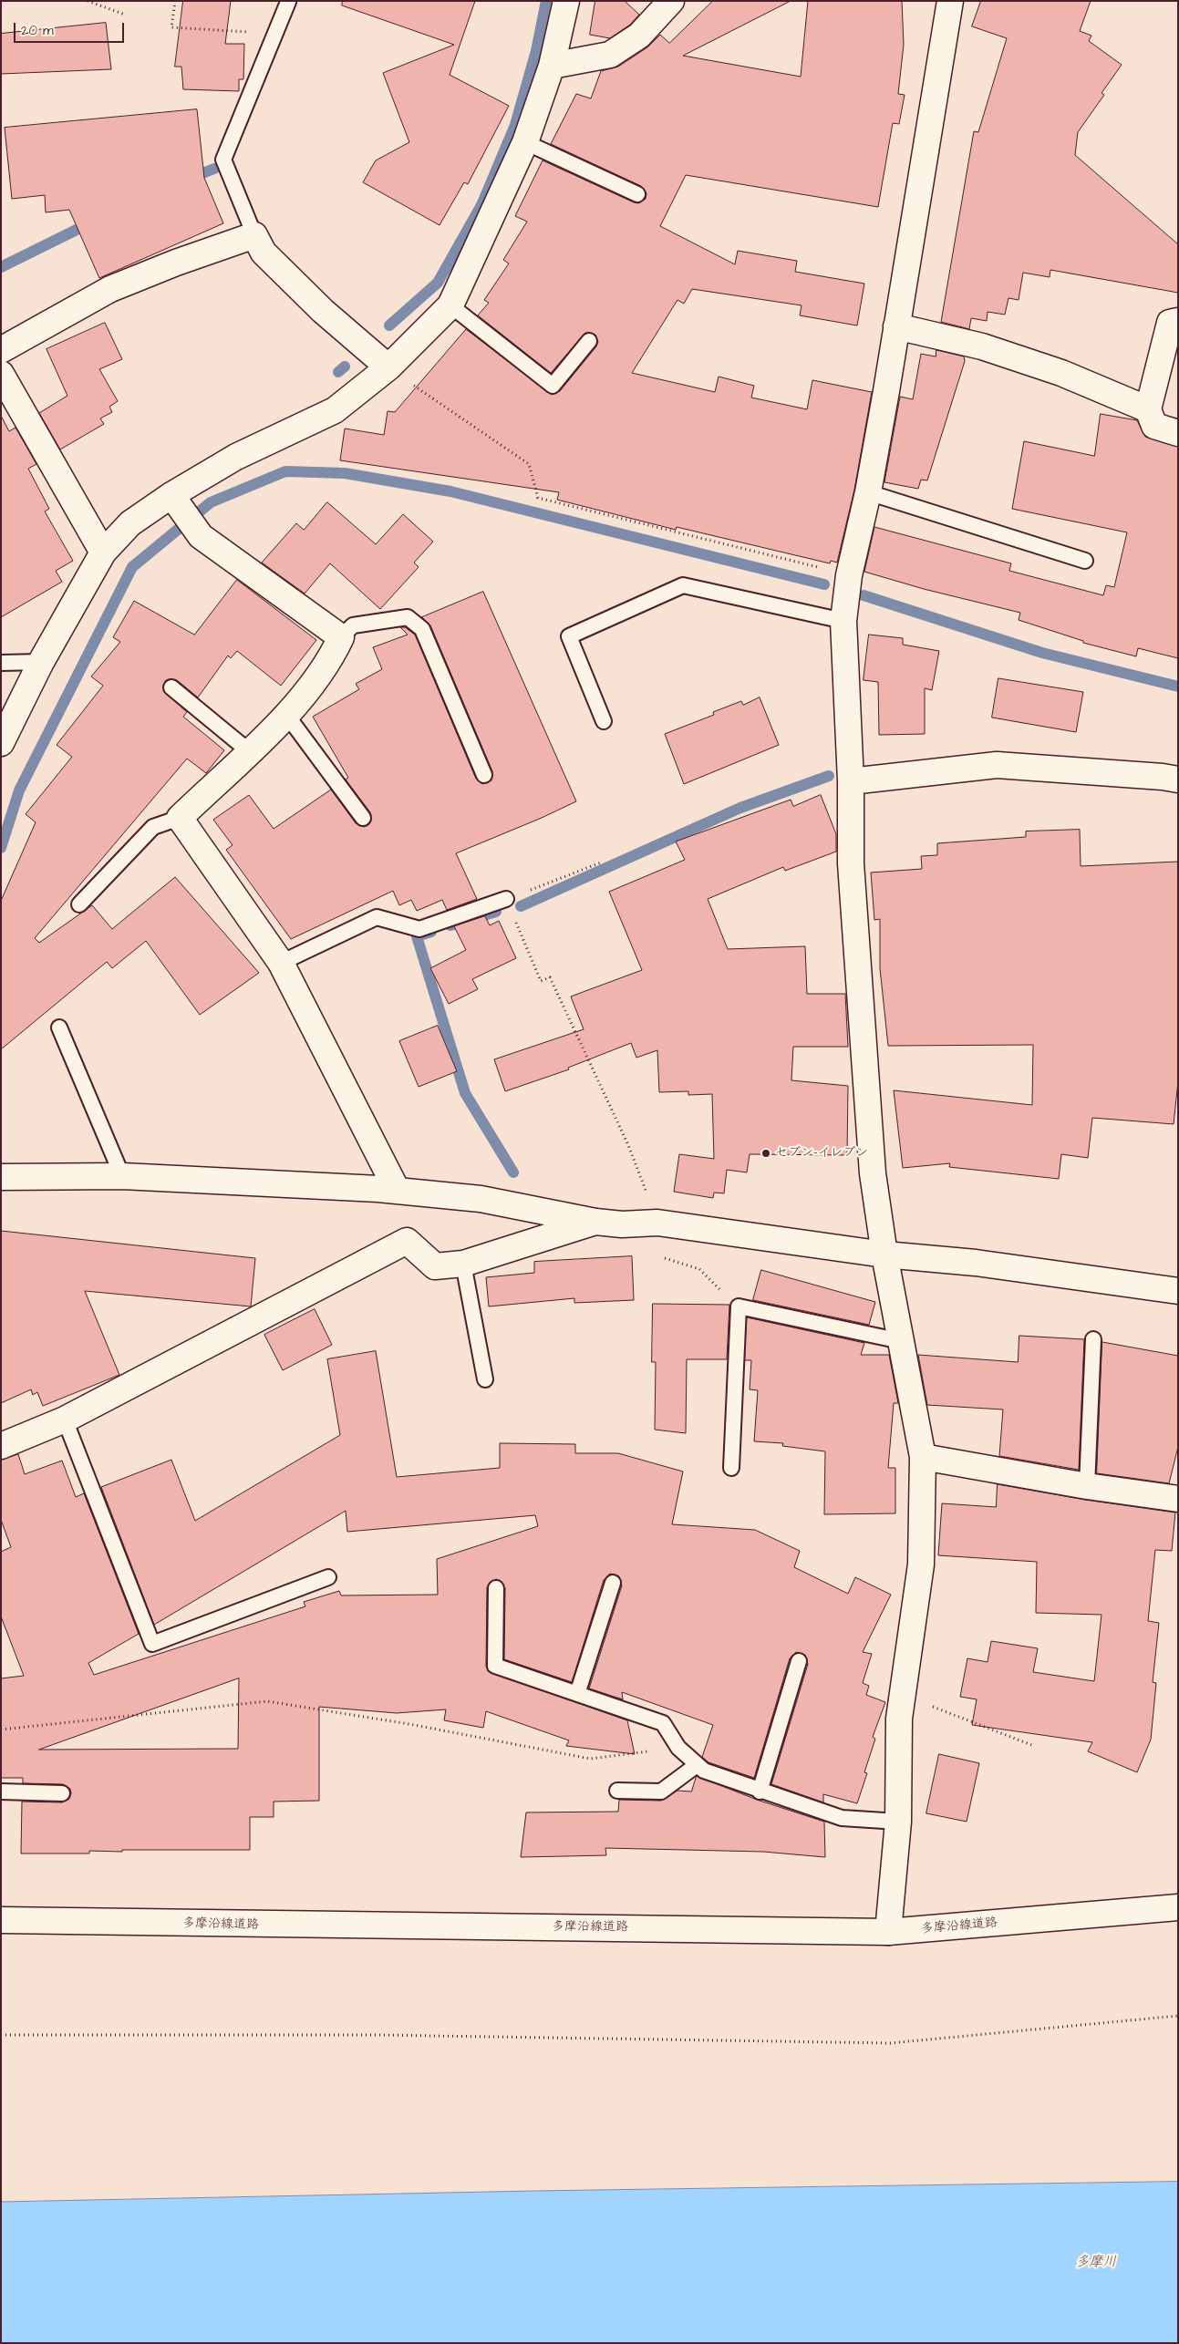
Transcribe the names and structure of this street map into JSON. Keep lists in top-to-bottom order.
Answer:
{
  "streets": {
    "street": ["多摩沿線道路"]
  },
  "water": ["多摩川"],
  "places": ["セブン-イレブン"],
  "scale_bar": "20 m"
}
